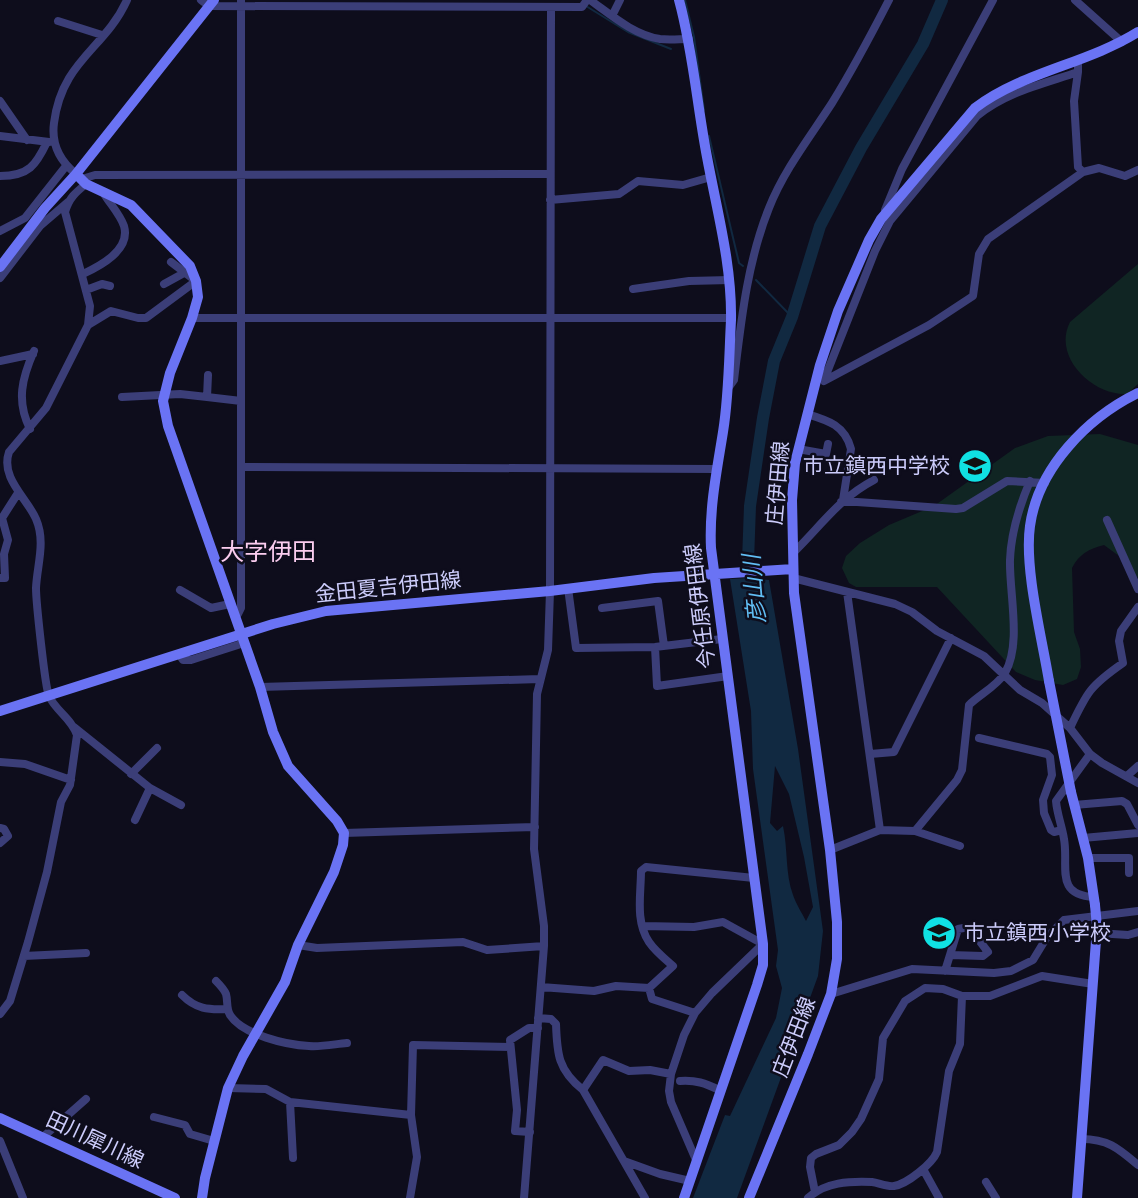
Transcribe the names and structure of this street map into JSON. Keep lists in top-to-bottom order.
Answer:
{
  "streets": {
    "main road": [
      "庄伊田線",
      "金田夏吉伊田線",
      "今任原伊田線",
      "田川犀川線"
    ]
  },
  "crossings": [
    ["庄伊田線", "金田夏吉伊田線"],
    ["金田夏吉伊田線", "今任原伊田線"]
  ],
  "districts": ["大字伊田"],
  "water": ["彦山川"],
  "places": {
    "school or university": ["市立鎮西中学校", "市立鎮西小学校"]
  }
}
